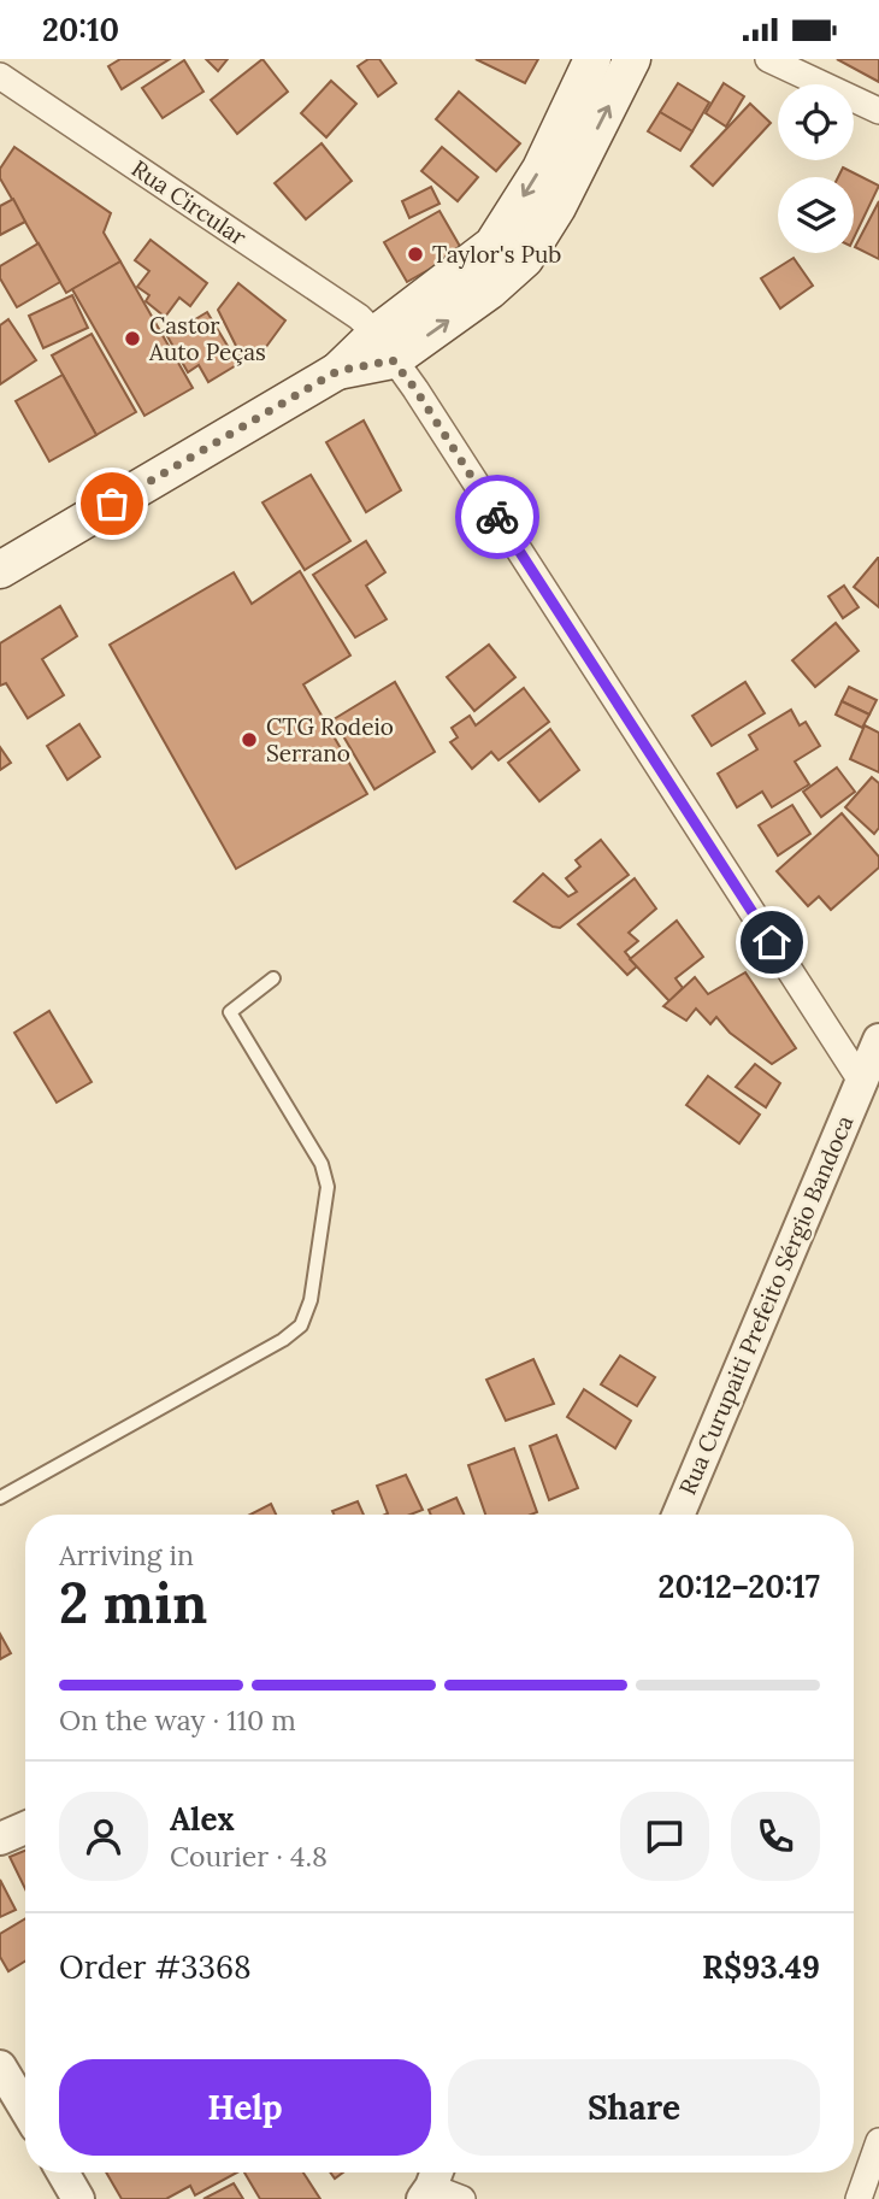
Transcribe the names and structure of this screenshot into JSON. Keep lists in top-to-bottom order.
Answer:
{
  "streets": {
    "street": ["Rua Circular", "Rua Curupaiti Prefeito Sérgio Bandoca"]
  },
  "crossings": [
    ["Rua Circular", "Rua Curupaiti Prefeito Sérgio Bandoca"]
  ],
  "places": ["Taylor's Pub", "Castor Auto Peças", "CTG Rodeio Serrano"],
  "page": {
    "status": "20:10",
    "heading": ["2 min", "Arriving in", "20:12–20:17"],
    "panel": [
      "Alex",
      "Courier · 4.8",
      "Order #3368",
      "R$93.49"
    ],
    "bar": "On the way · 110 m",
    "buttons": ["Help", "Share"]
  }
}
